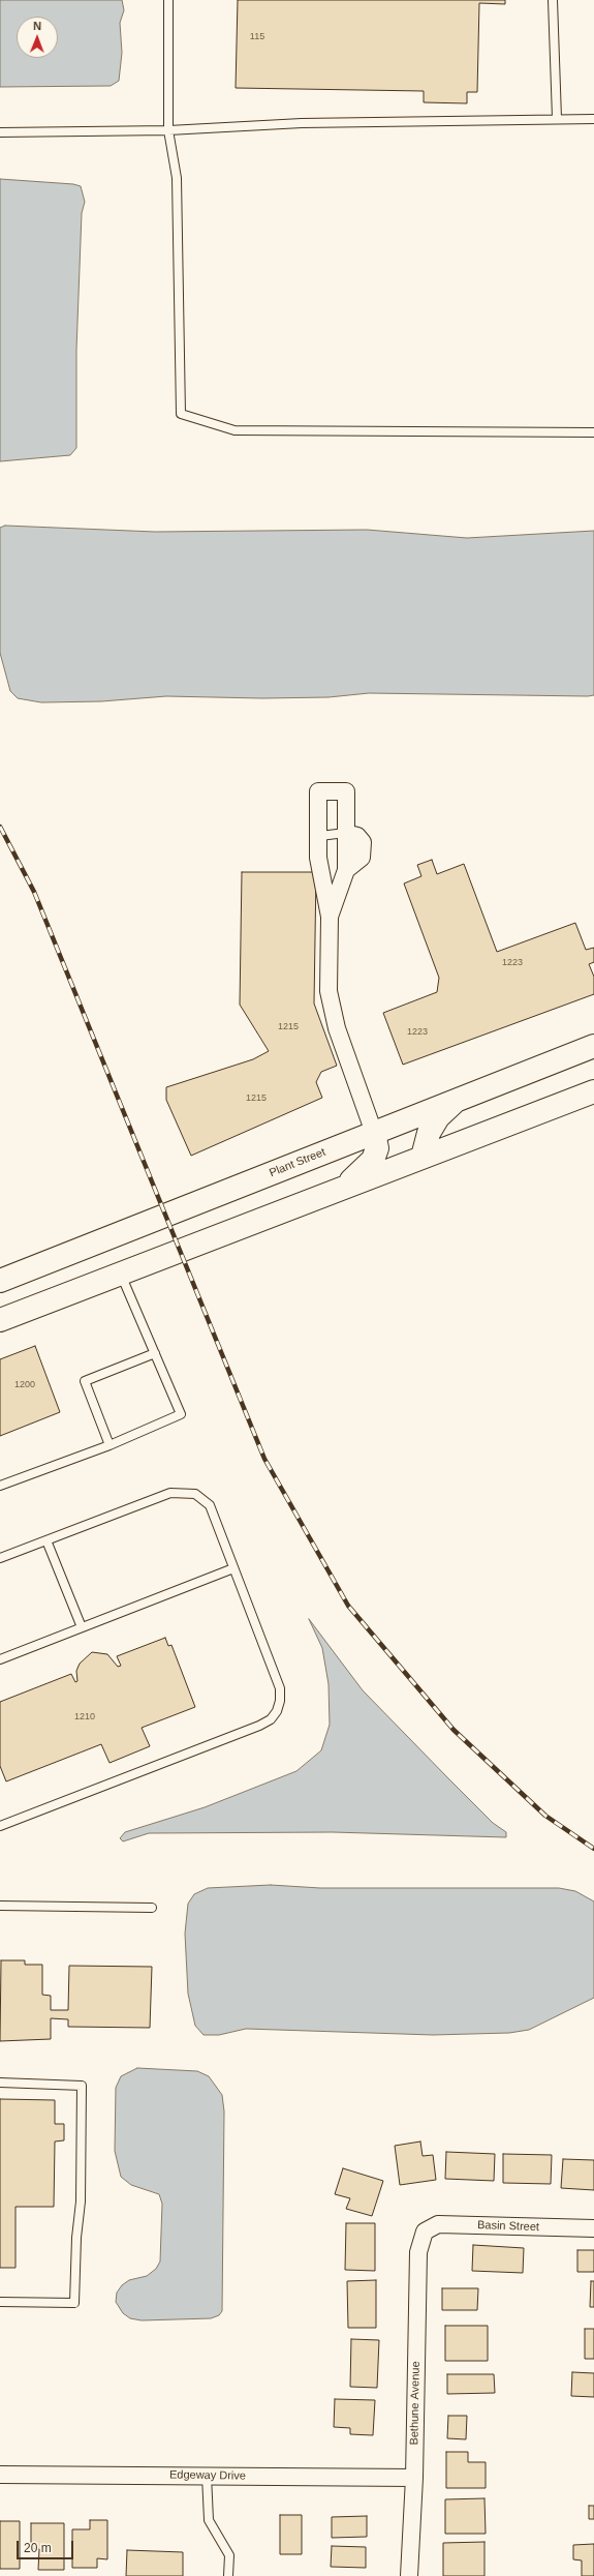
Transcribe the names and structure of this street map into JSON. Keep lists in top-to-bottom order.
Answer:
{
  "streets": {
    "main road": ["Plant Street"],
    "street": ["Basin Street", "Bethune Avenue", "Edgeway Drive"]
  },
  "crossings": [
    ["Basin Street", "Bethune Avenue"],
    ["Bethune Avenue", "Edgeway Drive"]
  ],
  "house_numbers": [
    "115",
    "1223",
    "1215",
    "1223",
    "1215",
    "1200",
    "1210"
  ],
  "scale_bar": "20 m",
  "north": "top"
}
